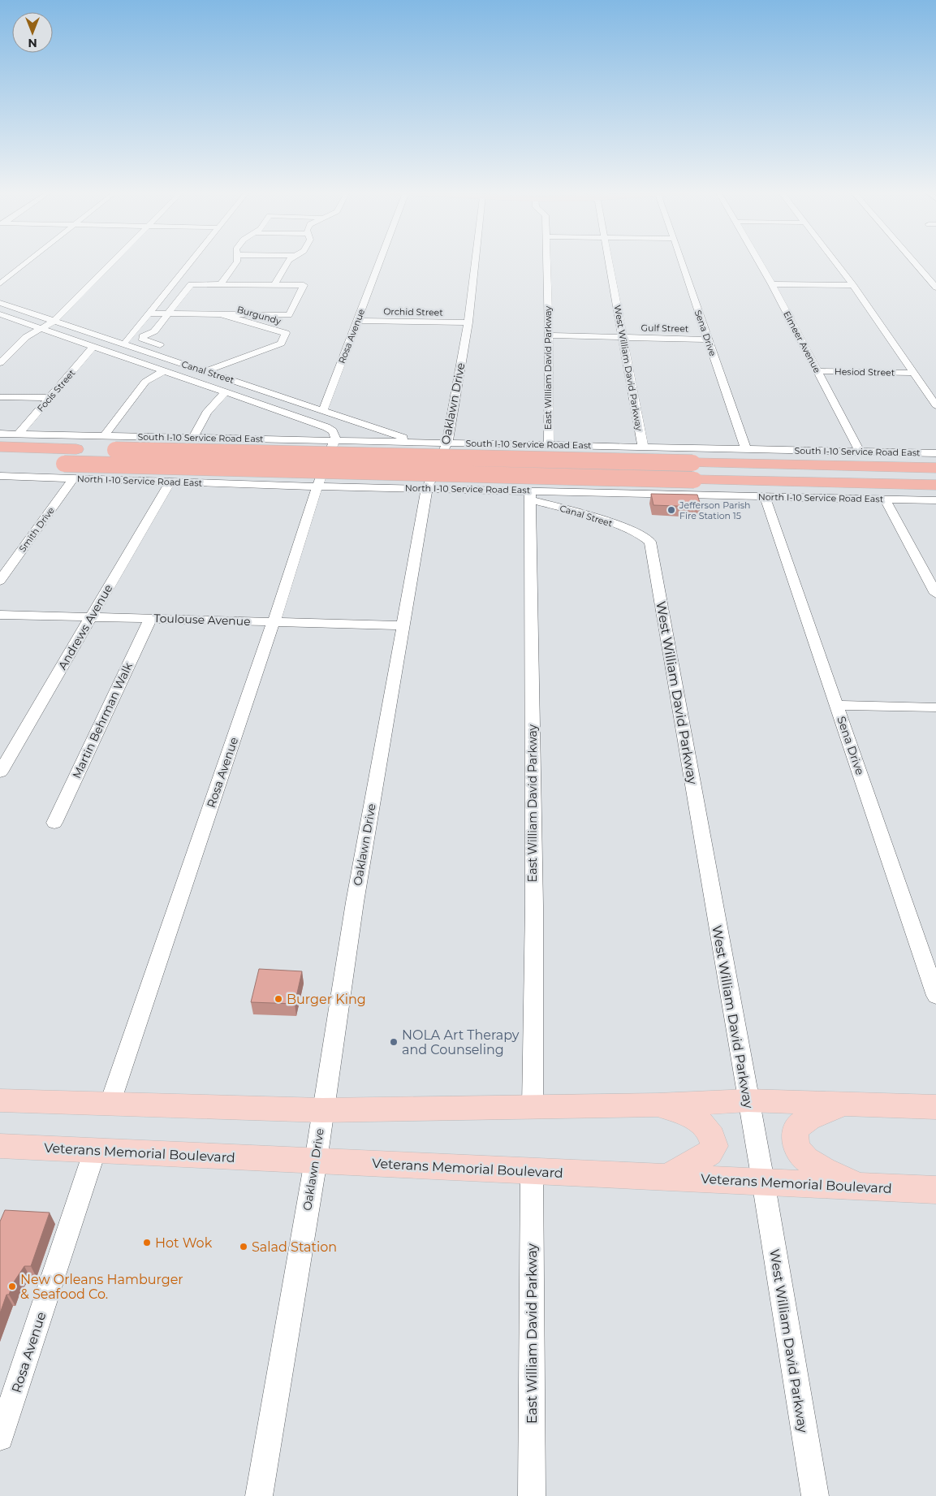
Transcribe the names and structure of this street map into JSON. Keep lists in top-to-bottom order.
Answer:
{
  "streets": {
    "main road": ["Veterans Memorial Boulevard"],
    "street": [
      "Orchid Street",
      "Burgundy",
      "Gulf Street",
      "Sena Drive",
      "Rosa Avenue",
      "Elmeer Avenue",
      "East William David Parkway",
      "West William David Parkway",
      "Canal Street",
      "Hesiod Street",
      "Focis Street",
      "Oaklawn Drive",
      "South I-10 Service Road East",
      "North I-10 Service Road East",
      "Smith Drive",
      "Toulouse Avenue",
      "Andrews Avenue",
      "Martin Behrman Walk"
    ]
  },
  "crossings": [
    ["Orchid Street", "Rosa Avenue"],
    ["Orchid Street", "Oaklawn Drive"],
    ["Gulf Street", "Sena Drive"],
    ["Gulf Street", "East William David Parkway"],
    ["Gulf Street", "West William David Parkway"],
    ["Sena Drive", "South I-10 Service Road East"],
    ["Sena Drive", "North I-10 Service Road East"],
    ["Rosa Avenue", "Canal Street"],
    ["Rosa Avenue", "South I-10 Service Road East"],
    ["Rosa Avenue", "North I-10 Service Road East"],
    ["Rosa Avenue", "Toulouse Avenue"],
    ["Rosa Avenue", "Veterans Memorial Boulevard"],
    ["Elmeer Avenue", "Hesiod Street"],
    ["Elmeer Avenue", "South I-10 Service Road East"],
    ["East William David Parkway", "Canal Street"],
    ["East William David Parkway", "South I-10 Service Road East"],
    ["East William David Parkway", "North I-10 Service Road East"],
    ["East William David Parkway", "Veterans Memorial Boulevard"],
    ["West William David Parkway", "Canal Street"],
    ["West William David Parkway", "South I-10 Service Road East"],
    ["West William David Parkway", "Veterans Memorial Boulevard"],
    ["Canal Street", "Focis Street"],
    ["Canal Street", "South I-10 Service Road East"],
    ["Canal Street", "North I-10 Service Road East"],
    ["Focis Street", "South I-10 Service Road East"],
    ["Oaklawn Drive", "South I-10 Service Road East"],
    ["Oaklawn Drive", "North I-10 Service Road East"],
    ["Oaklawn Drive", "Toulouse Avenue"],
    ["Oaklawn Drive", "Veterans Memorial Boulevard"],
    ["North I-10 Service Road East", "Smith Drive"],
    ["North I-10 Service Road East", "Andrews Avenue"],
    ["Toulouse Avenue", "Andrews Avenue"],
    ["Toulouse Avenue", "Martin Behrman Walk"]
  ],
  "places": [
    "Jefferson Parish Fire Station 15",
    "Burger King",
    "NOLA Art Therapy and Counseling",
    "Hot Wok",
    "Salad Station",
    "New Orleans Hamburger & Seafood Co."
  ],
  "north": "bottom"
}
